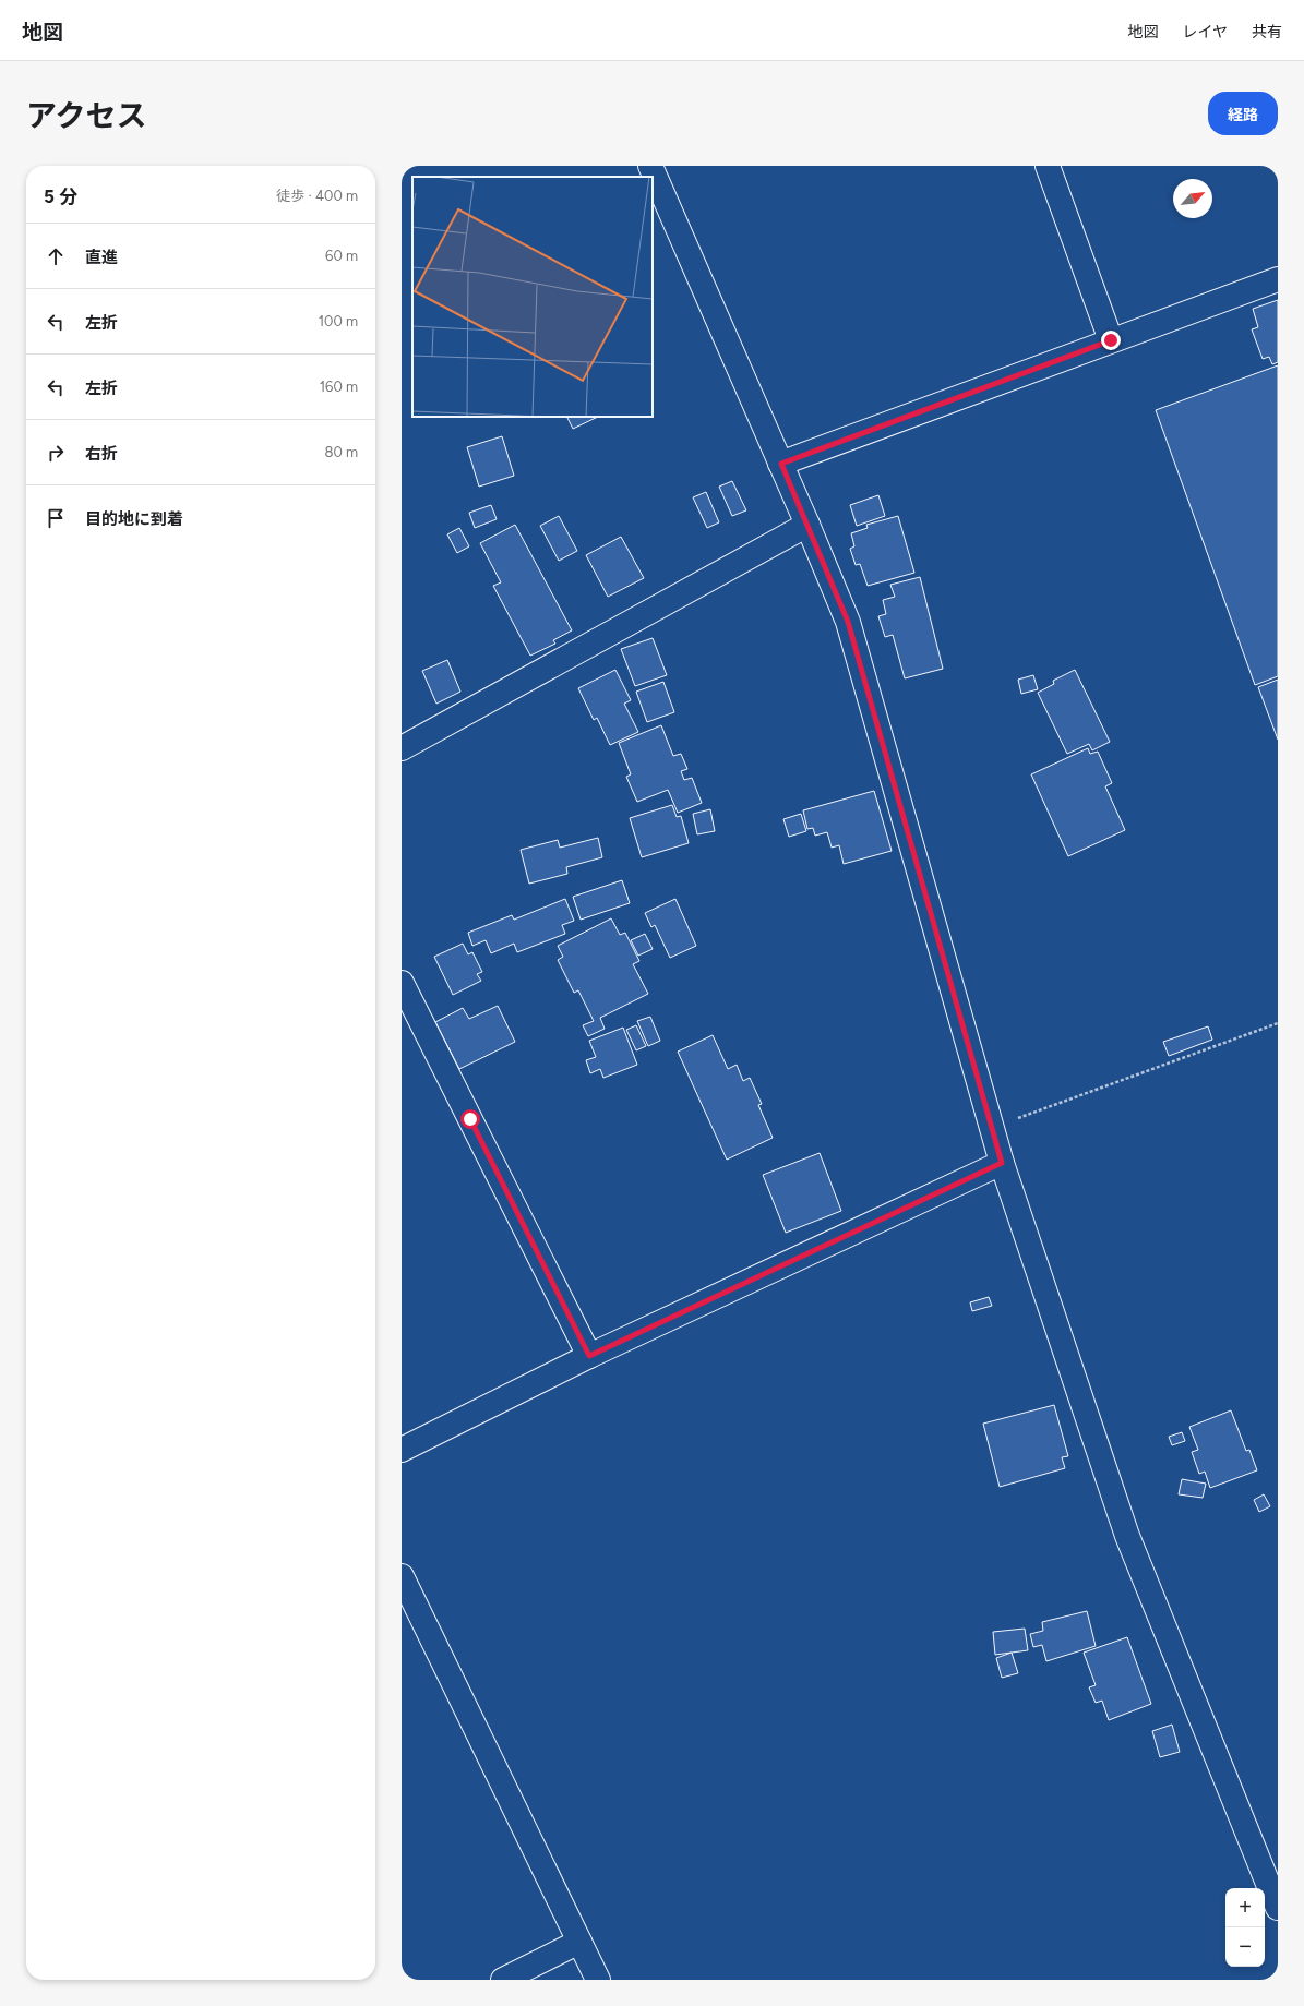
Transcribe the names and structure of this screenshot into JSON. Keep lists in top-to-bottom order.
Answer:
{
  "north": "top right",
  "page": {
    "header": "地図",
    "nav": ["地図", "レイヤ", "共有"],
    "title": "アクセス",
    "buttons": "経路",
    "heading": ["5 分", "徒歩 · 400 m"],
    "list": [
      ["直進", "60 m"],
      ["左折", "100 m"],
      ["左折", "160 m"],
      ["右折", "80 m"],
      "目的地に到着"
    ],
    "map_buttons": ["+", "−"]
  }
}
